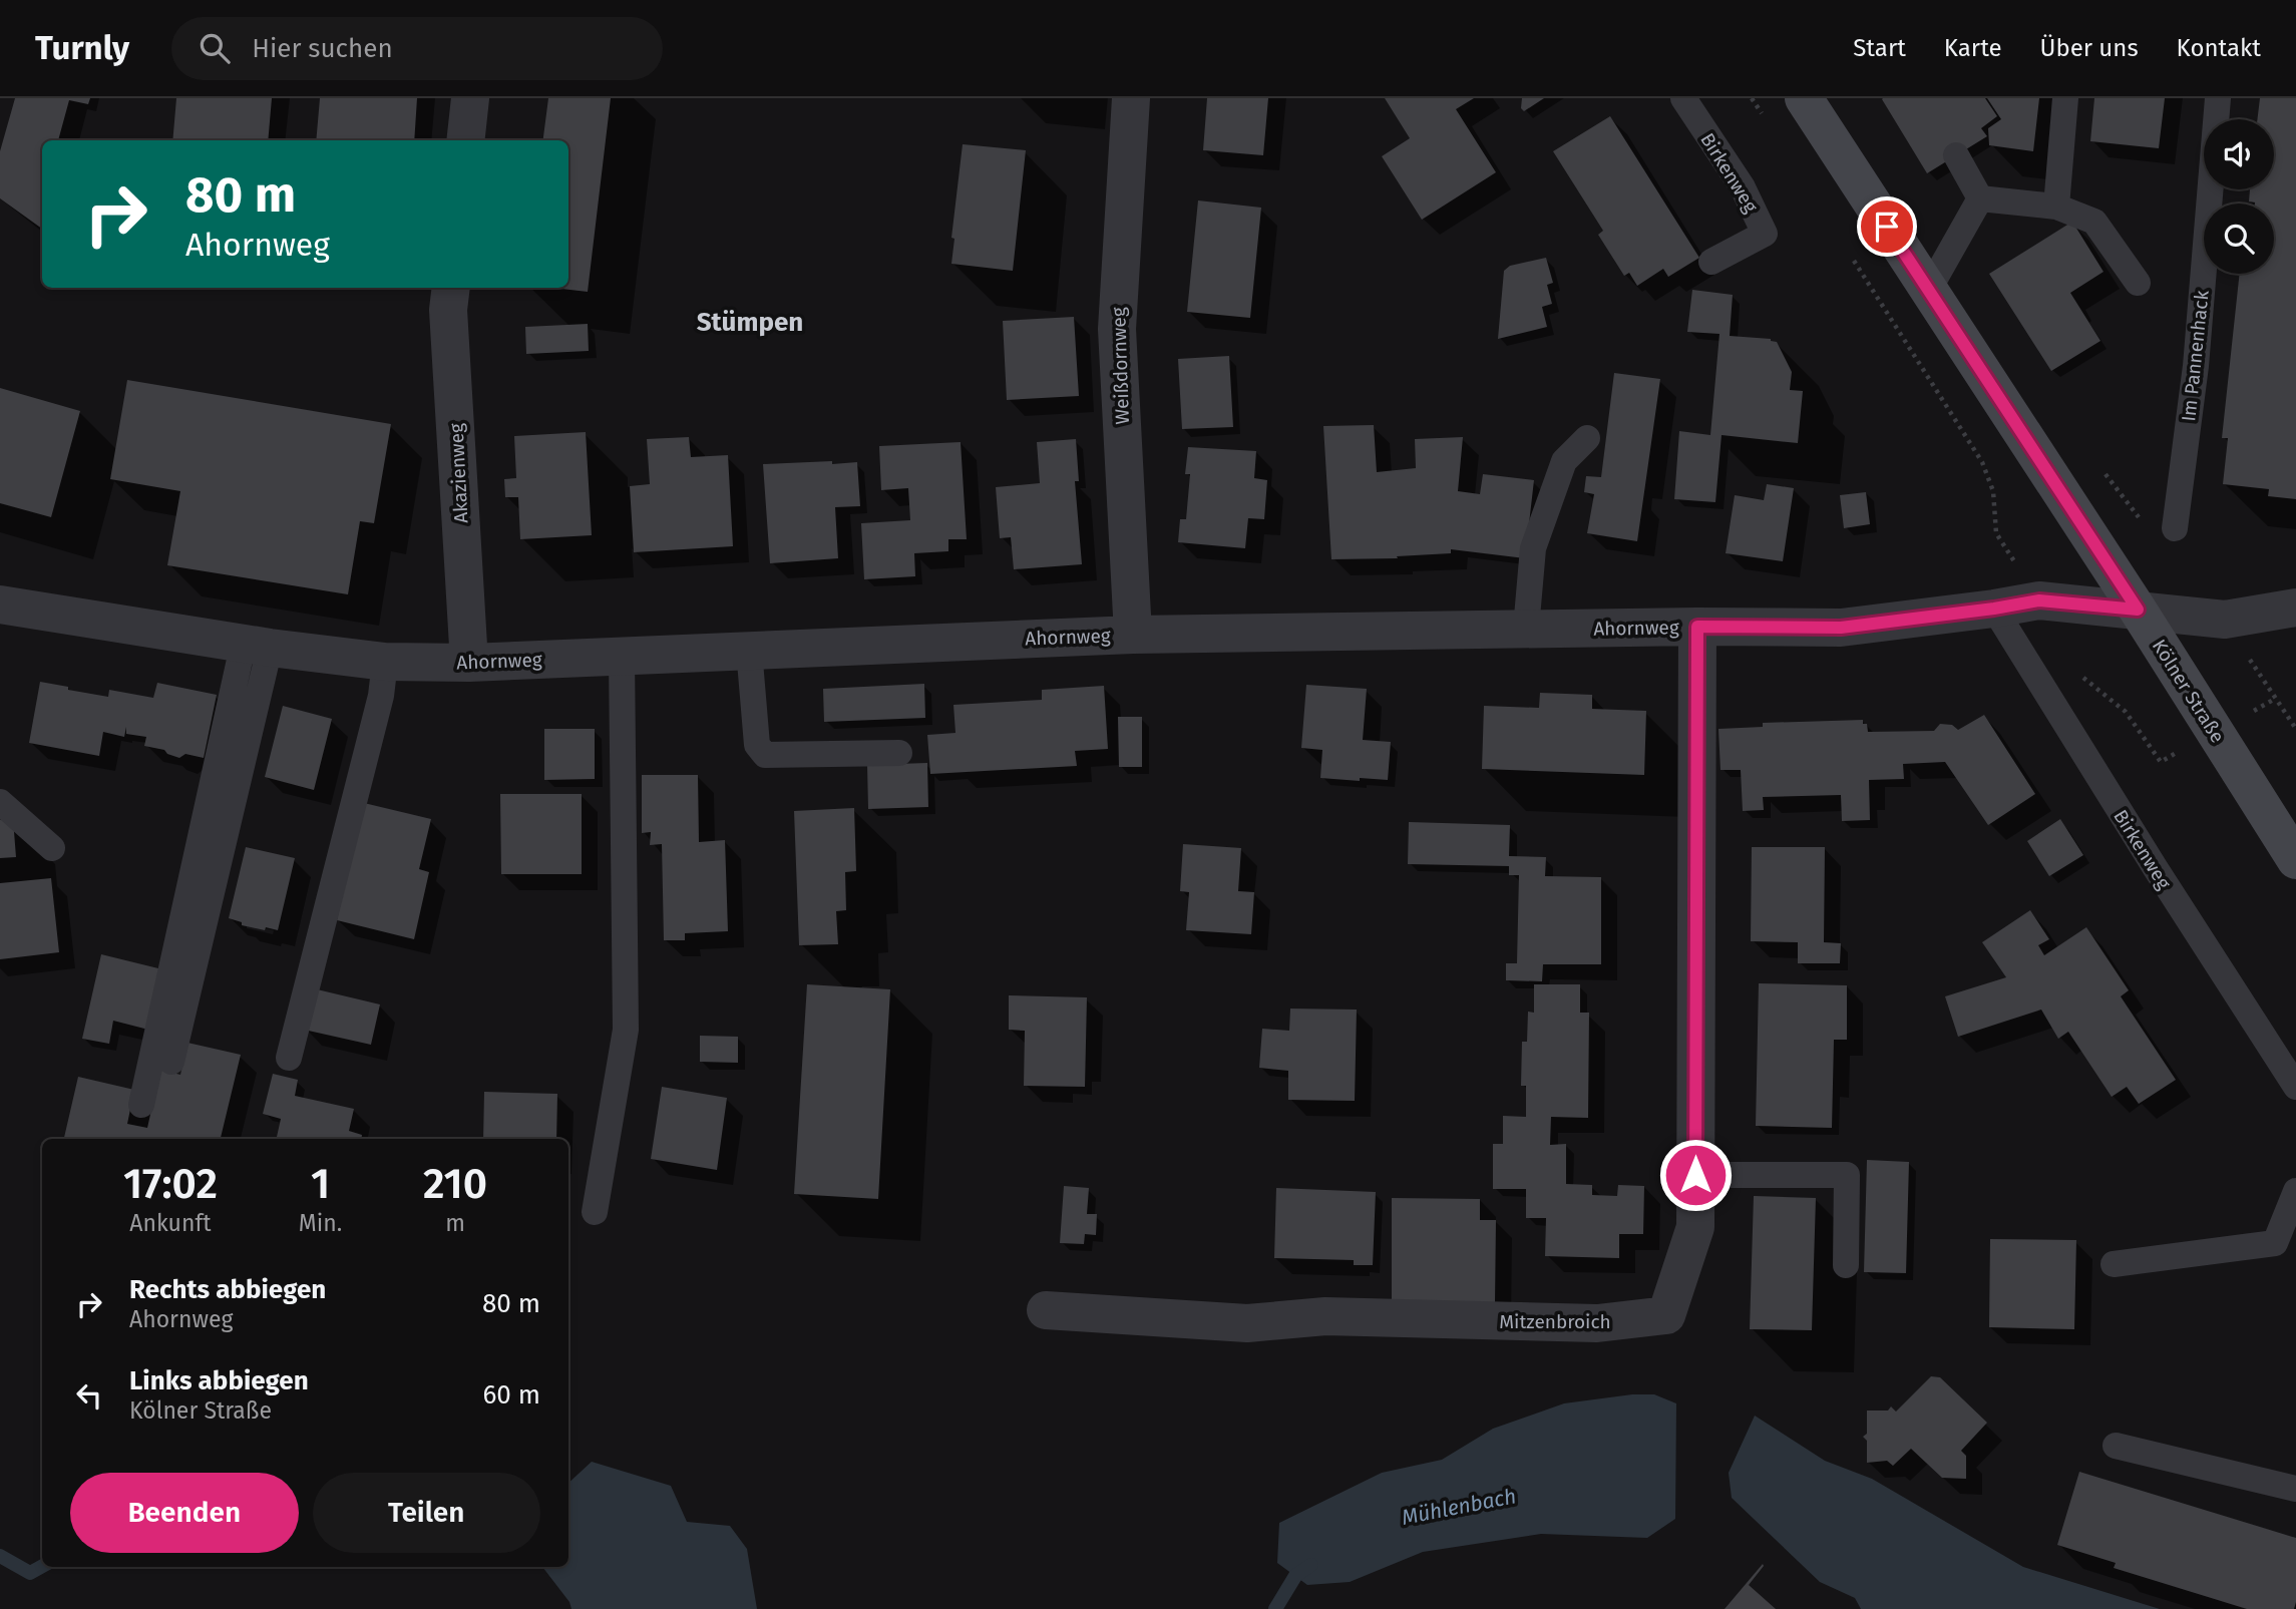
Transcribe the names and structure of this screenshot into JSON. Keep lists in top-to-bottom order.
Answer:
{
  "streets": {
    "main road": ["Kölner Straße"],
    "street": [
      "Weißdornweg",
      "Akazienweg",
      "Ahornweg",
      "Mitzenbroich"
    ],
    "lane": ["Birkenweg", "Im Pannenhack"]
  },
  "crossings": [
    ["Birkenweg", "Ahornweg"],
    ["Weißdornweg", "Ahornweg"],
    ["Akazienweg", "Ahornweg"],
    ["Ahornweg", "Kölner Straße"],
    ["Ahornweg", "Mitzenbroich"]
  ],
  "districts": ["Stümpen"],
  "water": ["Mühlenbach"],
  "page": {
    "header": "Turnly",
    "search": "Hier suchen",
    "nav": [
      "Start",
      "Karte",
      "Über uns",
      "Kontakt"
    ],
    "turn": ["80 m", "Ahornweg"],
    "eta": [
      "17:02",
      "Ankunft",
      "1",
      "Min.",
      "210",
      "m"
    ],
    "list": [
      {
        "name": "Rechts abbiegen",
        "note": "Ahornweg",
        "value": "80 m"
      },
      {
        "name": "Links abbiegen",
        "note": "Kölner Straße",
        "value": "60 m"
      }
    ],
    "buttons": ["Beenden", "Teilen"]
  }
}
